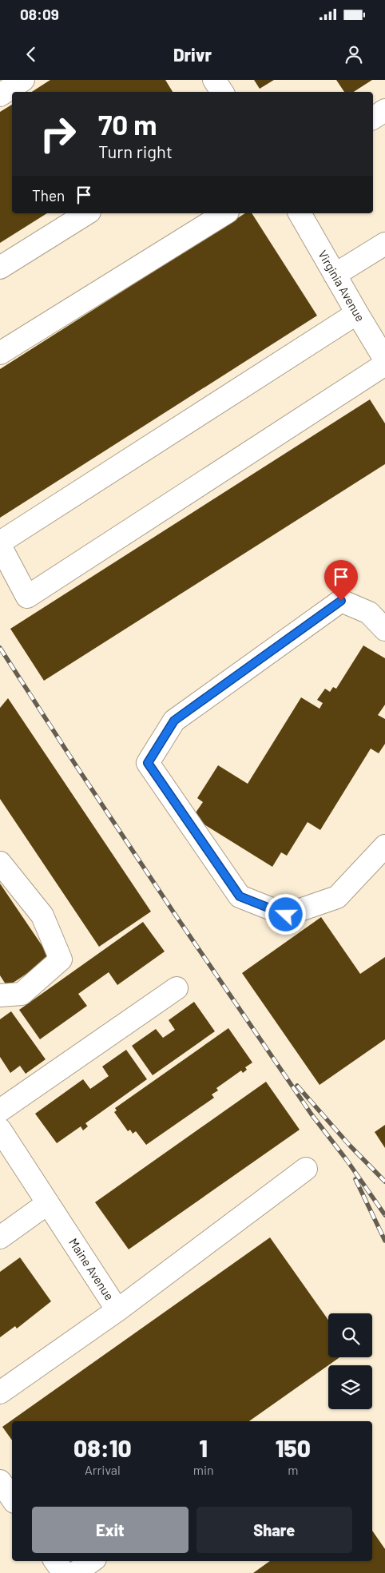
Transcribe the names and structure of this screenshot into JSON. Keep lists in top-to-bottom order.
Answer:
{
  "streets": {
    "street": ["Virginia Avenue", "Maine Avenue"]
  },
  "page": {
    "status": "08:09",
    "header": "Drivr",
    "turn": ["70 m", "Turn right"],
    "then": "Then",
    "eta": [
      "08:10",
      "Arrival",
      "1",
      "min",
      "150",
      "m"
    ],
    "buttons": ["Exit", "Share"]
  }
}
